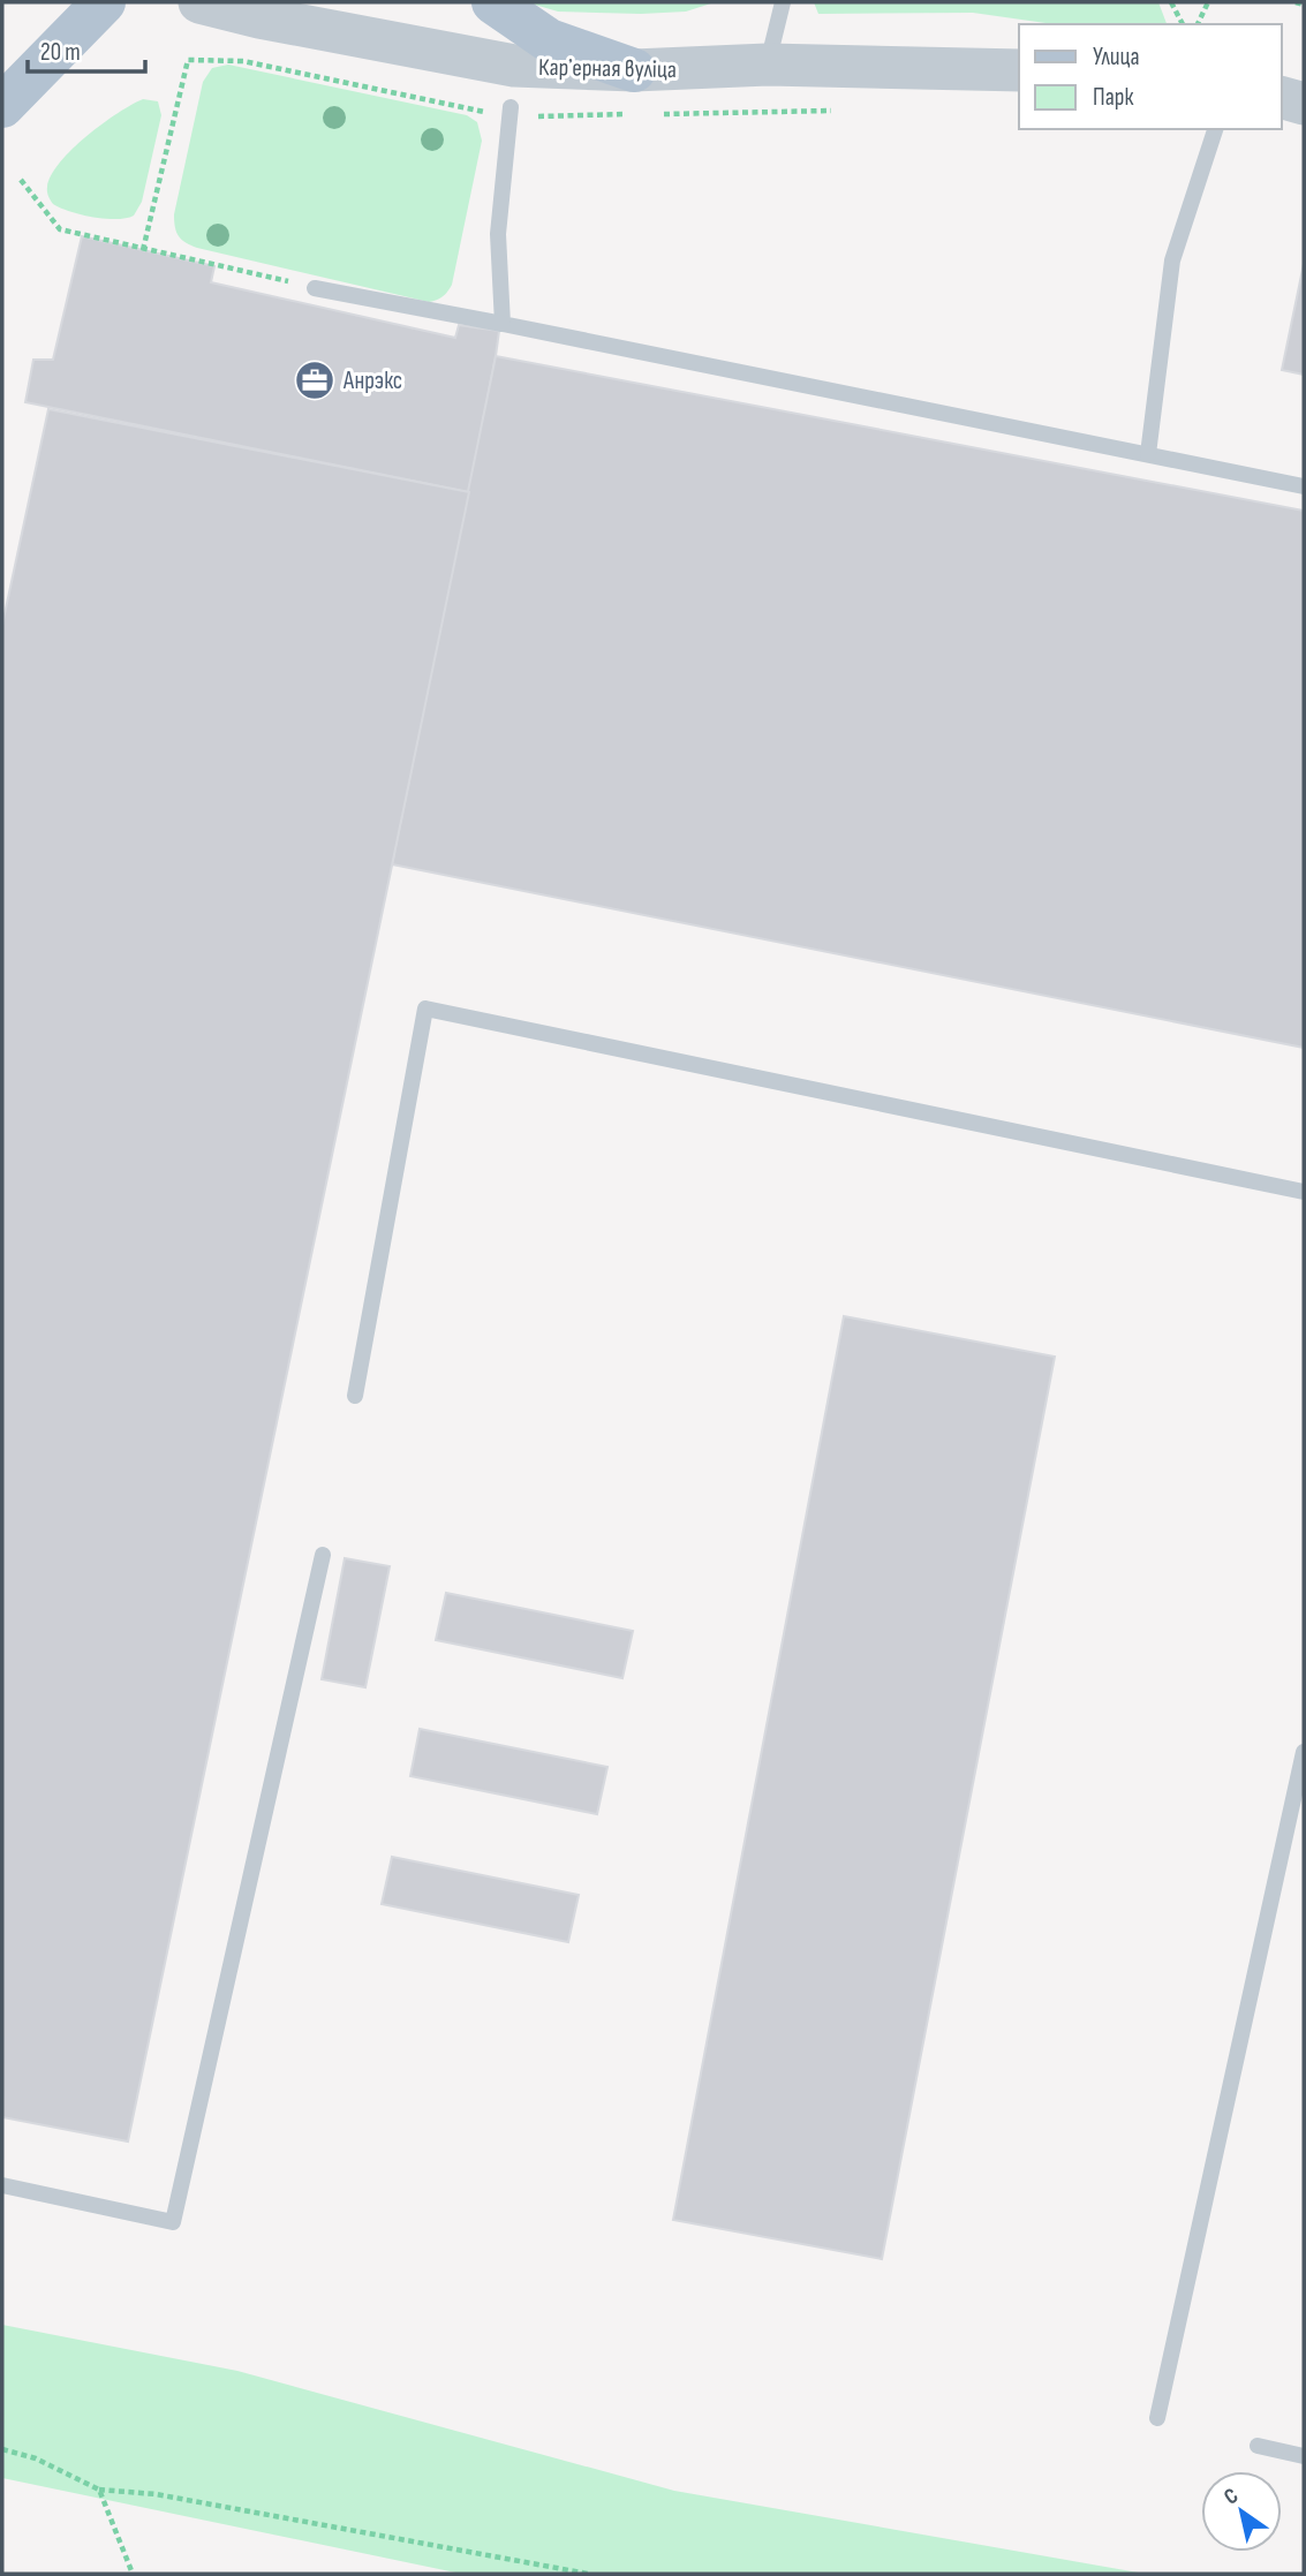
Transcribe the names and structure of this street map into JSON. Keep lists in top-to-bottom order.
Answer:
{
  "streets": {
    "street": ["Карʼерная вуліца"]
  },
  "places": {
    "office": ["Анрэкс"]
  },
  "legend": ["Улица", "Парк"],
  "scale_bar": "20 m",
  "north": "top left"
}
